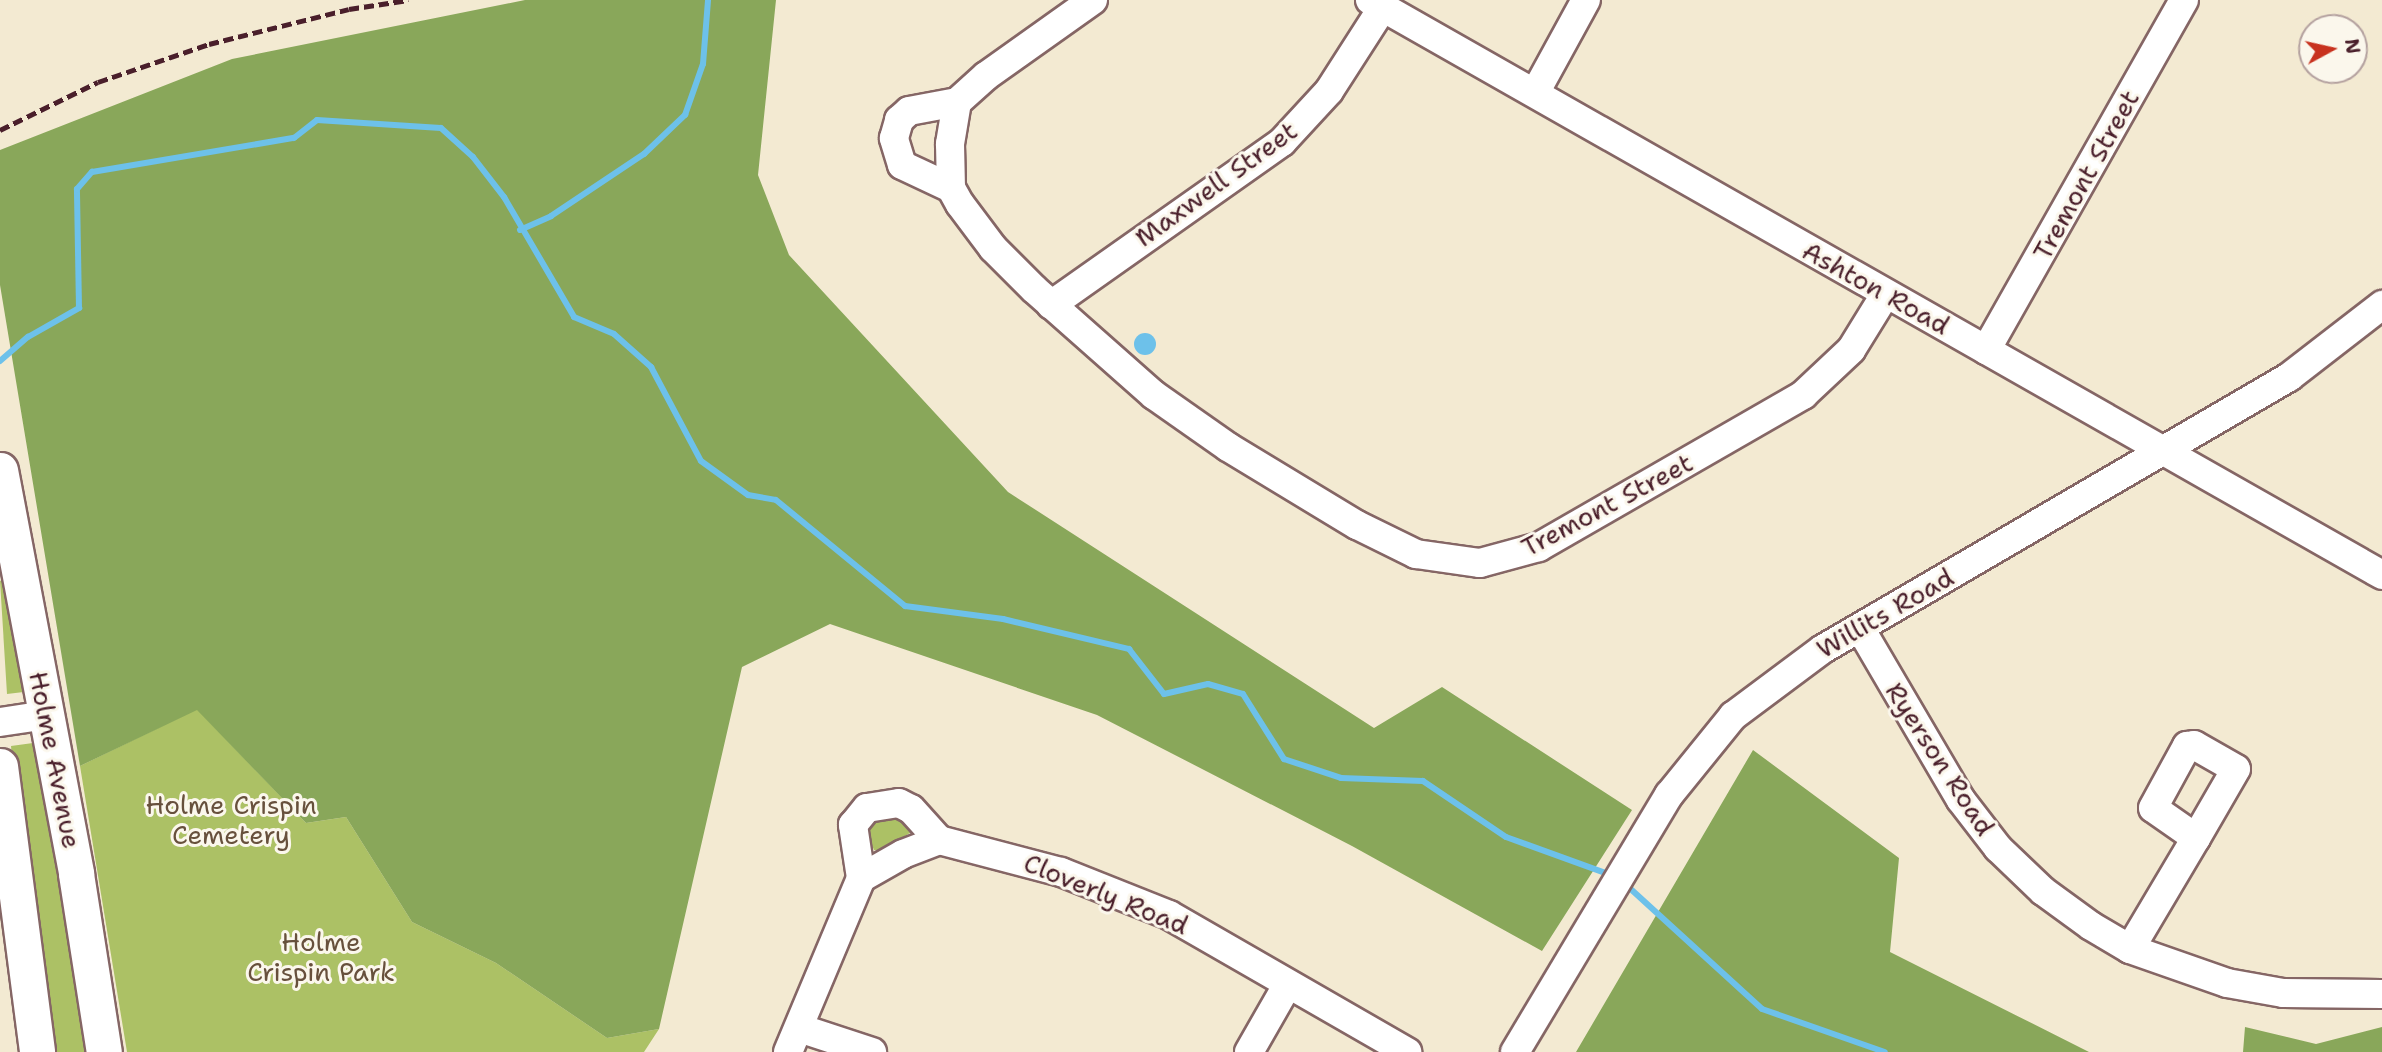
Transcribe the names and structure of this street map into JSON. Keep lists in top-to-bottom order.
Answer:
{
  "streets": {
    "main road": ["Holme Avenue"],
    "street": [
      "Tremont Street",
      "Maxwell Street",
      "Ashton Road",
      "Willits Road",
      "Ryerson Road",
      "Cloverly Road"
    ]
  },
  "crossings": [
    ["Tremont Street", "Maxwell Street"],
    ["Tremont Street", "Ashton Road"],
    ["Maxwell Street", "Ashton Road"],
    ["Ashton Road", "Willits Road"],
    ["Willits Road", "Ryerson Road"]
  ],
  "parks": ["Holme Crispin Cemetery", "Holme Crispin Park"],
  "north": "right"
}
